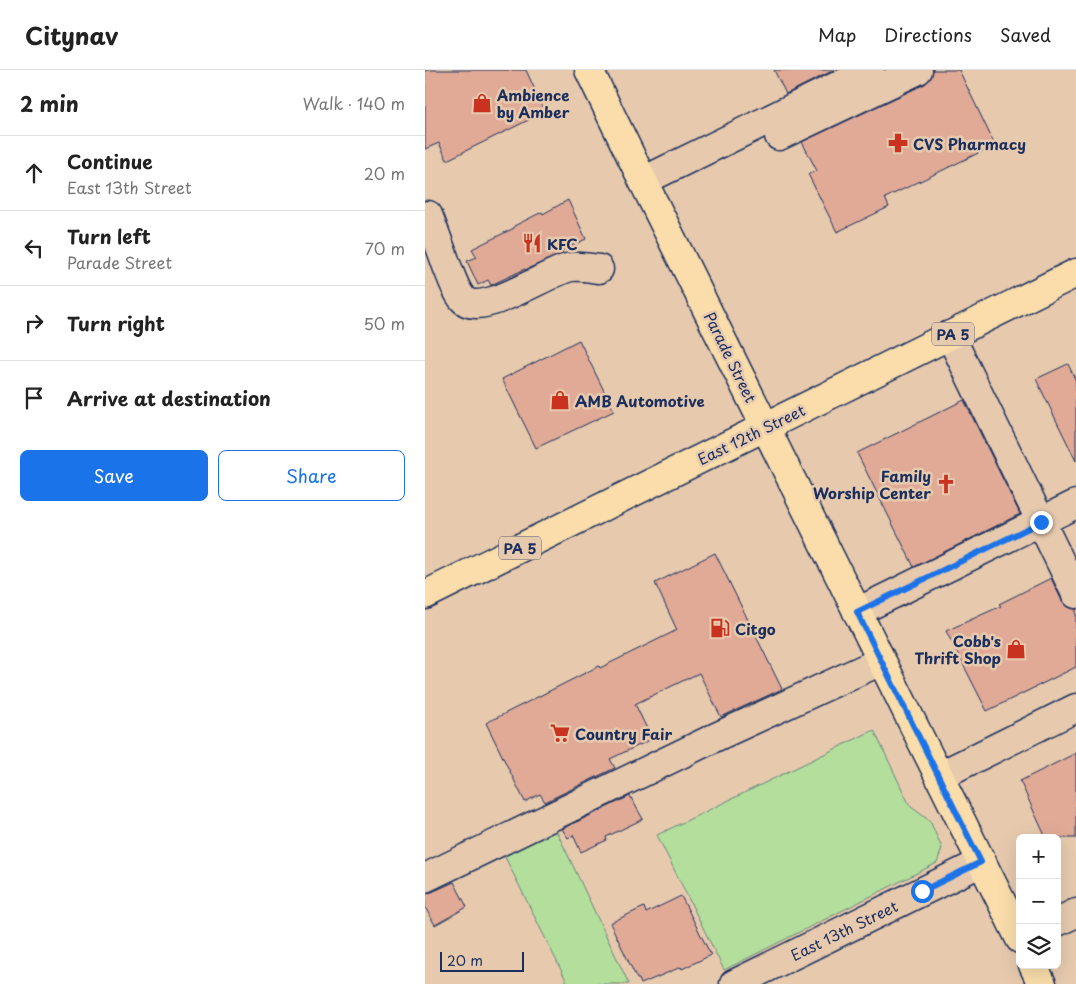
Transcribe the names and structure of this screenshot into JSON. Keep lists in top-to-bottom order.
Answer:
{
  "streets": {
    "main road": ["PA 5", "Parade Street", "East 12th Street"],
    "street": ["East 13th Street"]
  },
  "crossings": [
    ["Parade Street", "East 12th Street"],
    ["Parade Street", "East 13th Street"]
  ],
  "places": {
    "shop": ["Ambience by Amber", "AMB Automotive", "Cobb's Thrift Shop"],
    "pharmacy": ["CVS Pharmacy"],
    "restaurant": ["KFC"],
    "church": ["Family Worship Center"],
    "fuel station": ["Citgo"],
    "supermarket": ["Country Fair"]
  },
  "scale_bar": "20 m",
  "page": {
    "header": "Citynav",
    "nav": ["Map", "Directions", "Saved"],
    "heading": ["2 min", "Walk · 140 m"],
    "list": [
      ["Continue", "East 13th Street", "20 m"],
      ["Turn left", "Parade Street", "70 m"],
      ["Turn right", "50 m"],
      "Arrive at destination"
    ],
    "buttons": ["Save", "Share"],
    "map_buttons": ["+", "−"],
    "scale": "20 m"
  }
}
